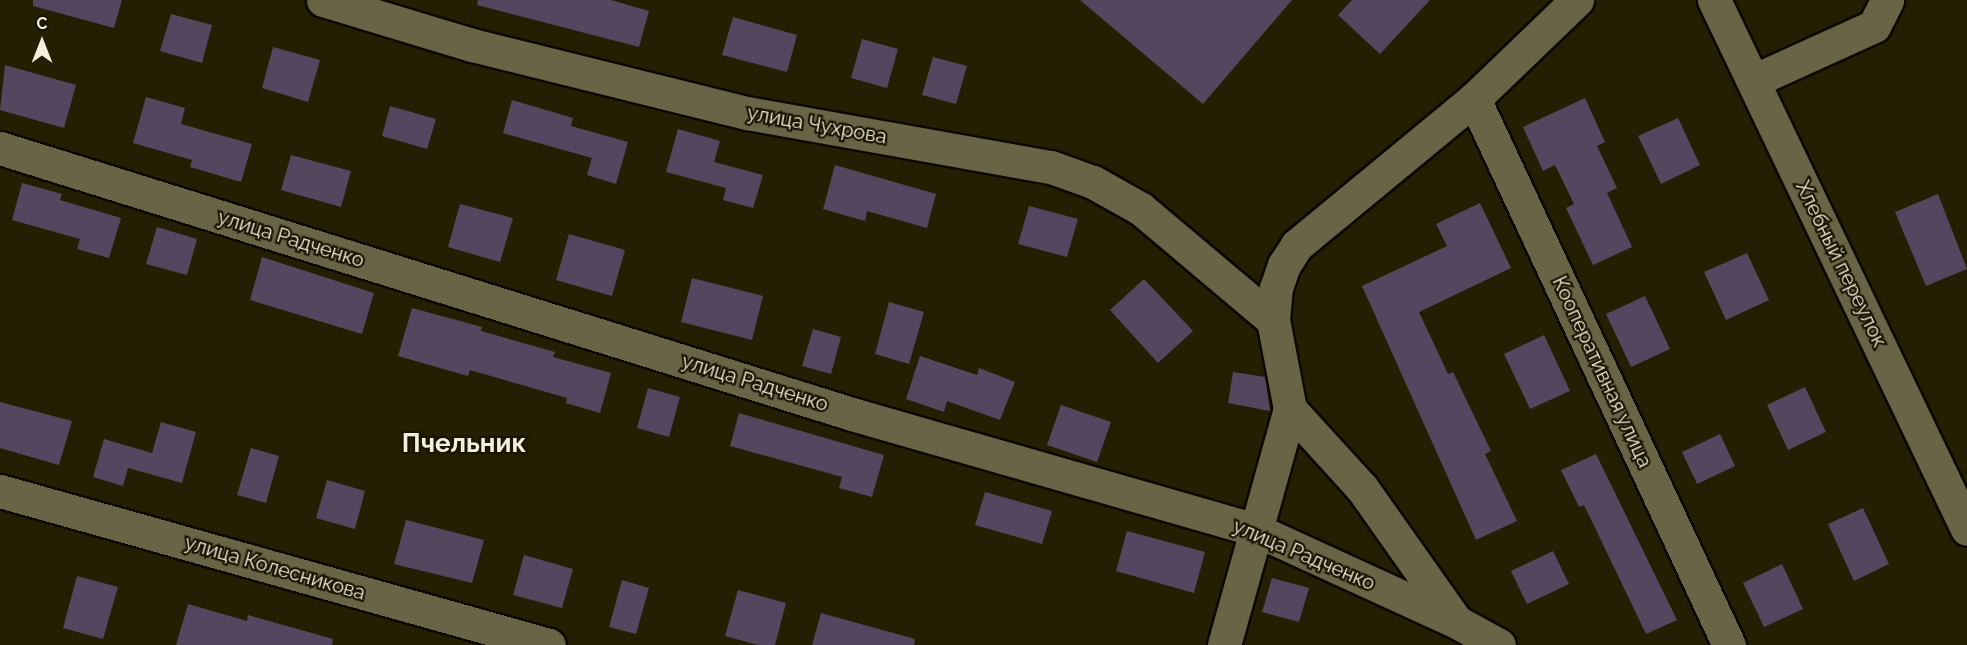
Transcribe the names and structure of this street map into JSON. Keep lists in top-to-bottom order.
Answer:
{
  "streets": {
    "street": [
      "улица Чухрова",
      "улица Радченко",
      "Хлебный переулок",
      "Кооперативная улица",
      "улица Колесникова"
    ]
  },
  "districts": ["Пчельник"],
  "north": "top"
}
